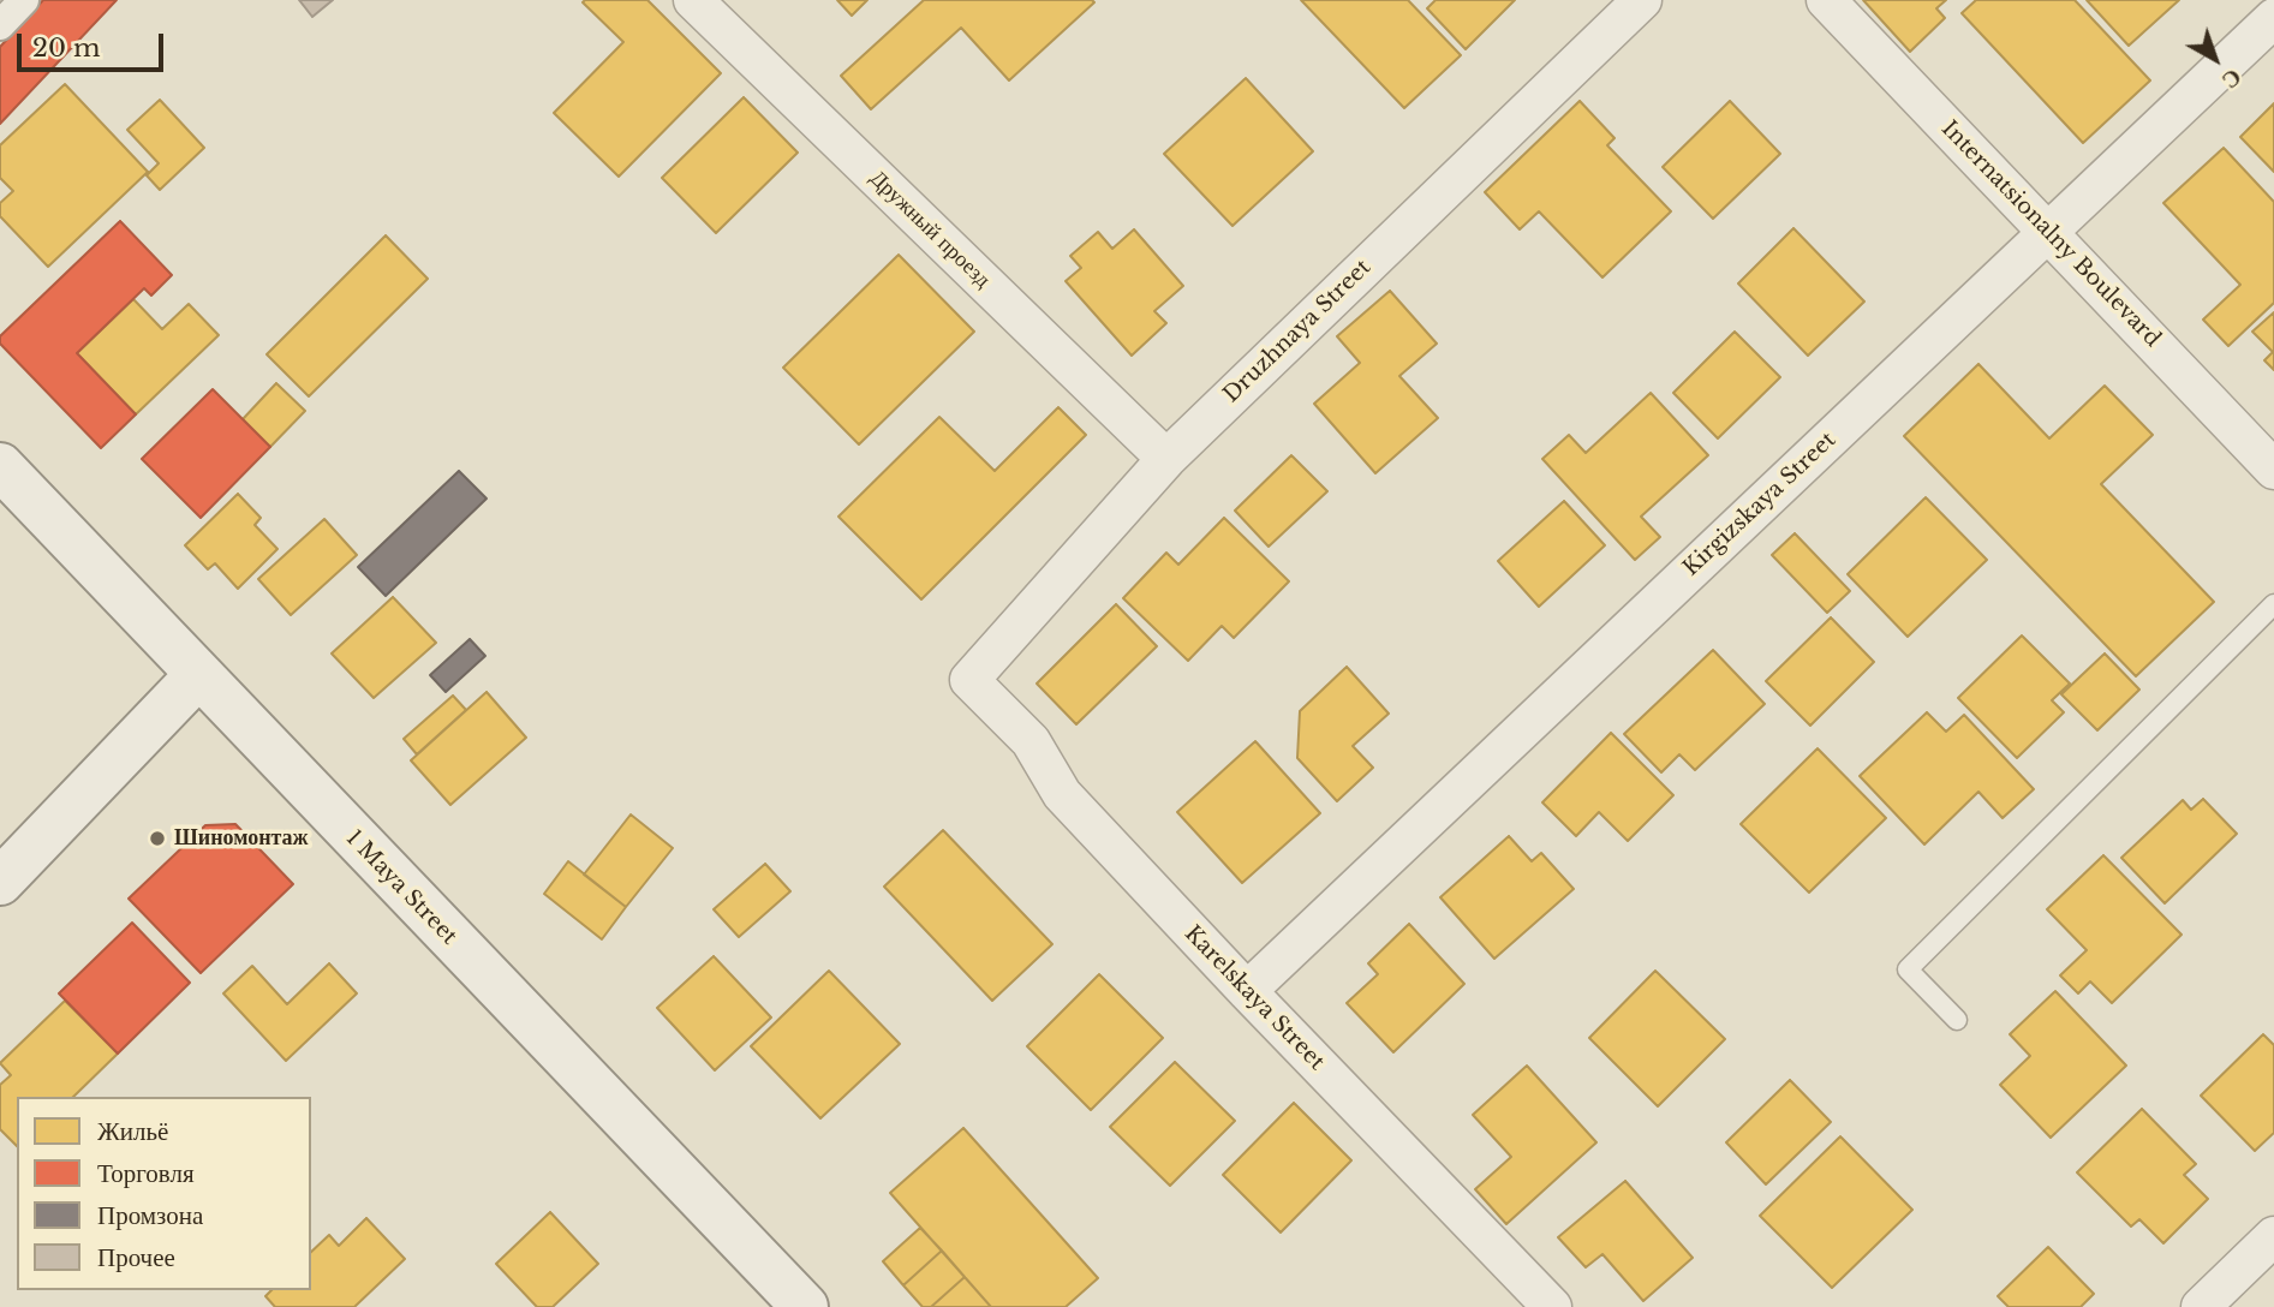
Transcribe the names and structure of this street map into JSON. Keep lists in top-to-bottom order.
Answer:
{
  "streets": {
    "main road": ["1 Maya Street"],
    "street": [
      "Дружный проезд",
      "Internatsionalny Boulevard",
      "Druzhnaya Street",
      "Kirgizskaya Street",
      "Karelskaya Street"
    ]
  },
  "crossings": [
    ["Дружный проезд", "Druzhnaya Street"],
    ["Internatsionalny Boulevard", "Kirgizskaya Street"],
    ["Druzhnaya Street", "Karelskaya Street"],
    ["Kirgizskaya Street", "Karelskaya Street"]
  ],
  "places": ["Шиномонтаж"],
  "legend": [
    "Жильё",
    "Торговля",
    "Промзона",
    "Прочее"
  ],
  "scale_bar": "20 m",
  "north": "bottom right"
}
